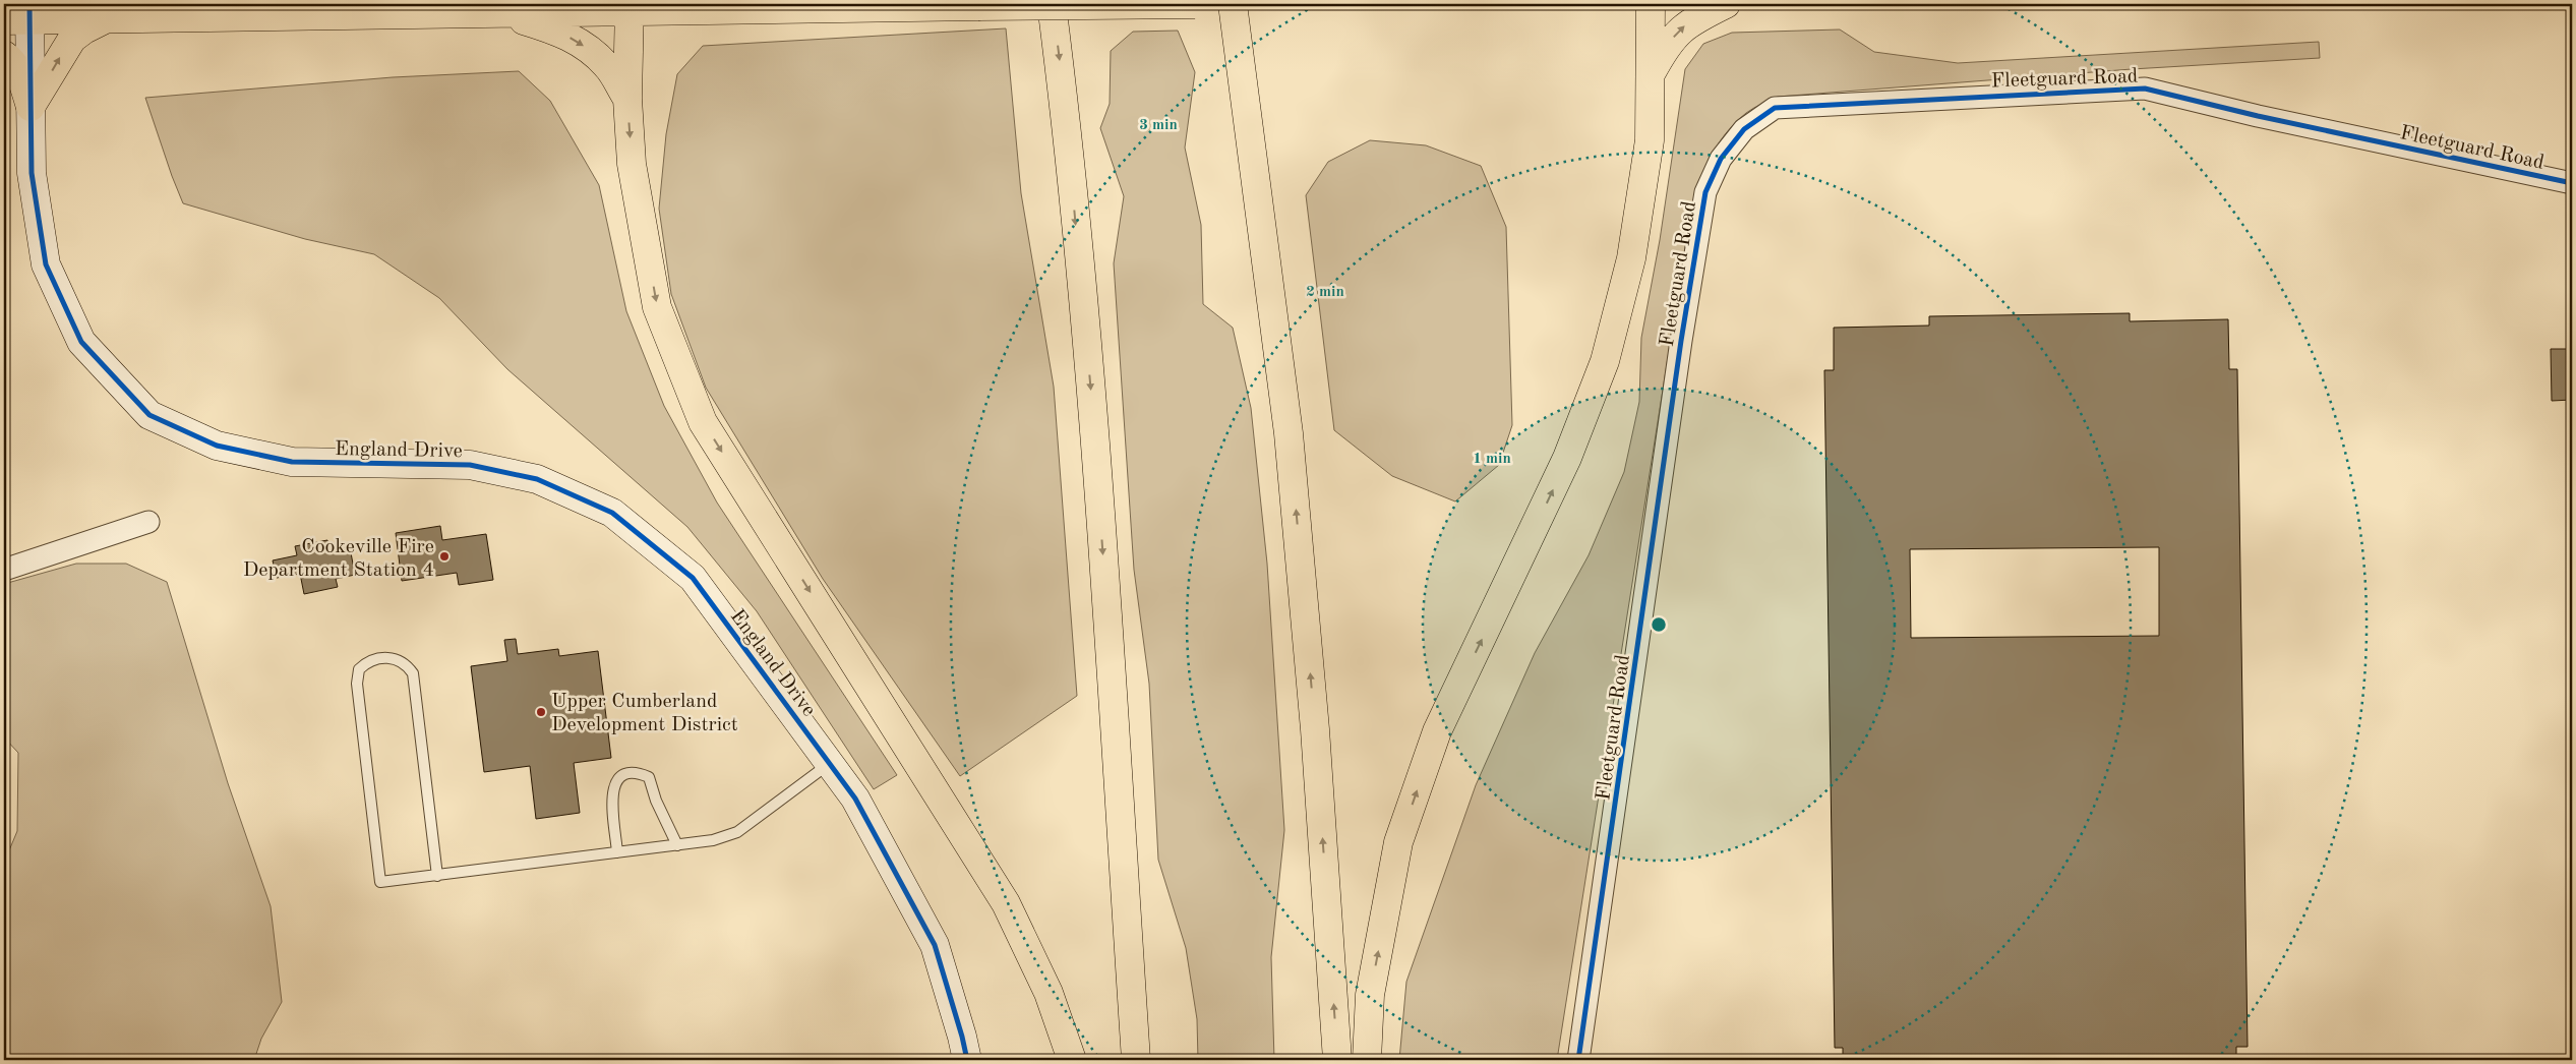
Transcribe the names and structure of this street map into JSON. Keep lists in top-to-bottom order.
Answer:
{
  "streets": {
    "street": ["Fleetguard Road", "England Drive"]
  },
  "places": ["Cookeville Fire Department Station 4", "Upper Cumberland Development District"],
  "rings": ["3 min", "2 min", "1 min"]
}
